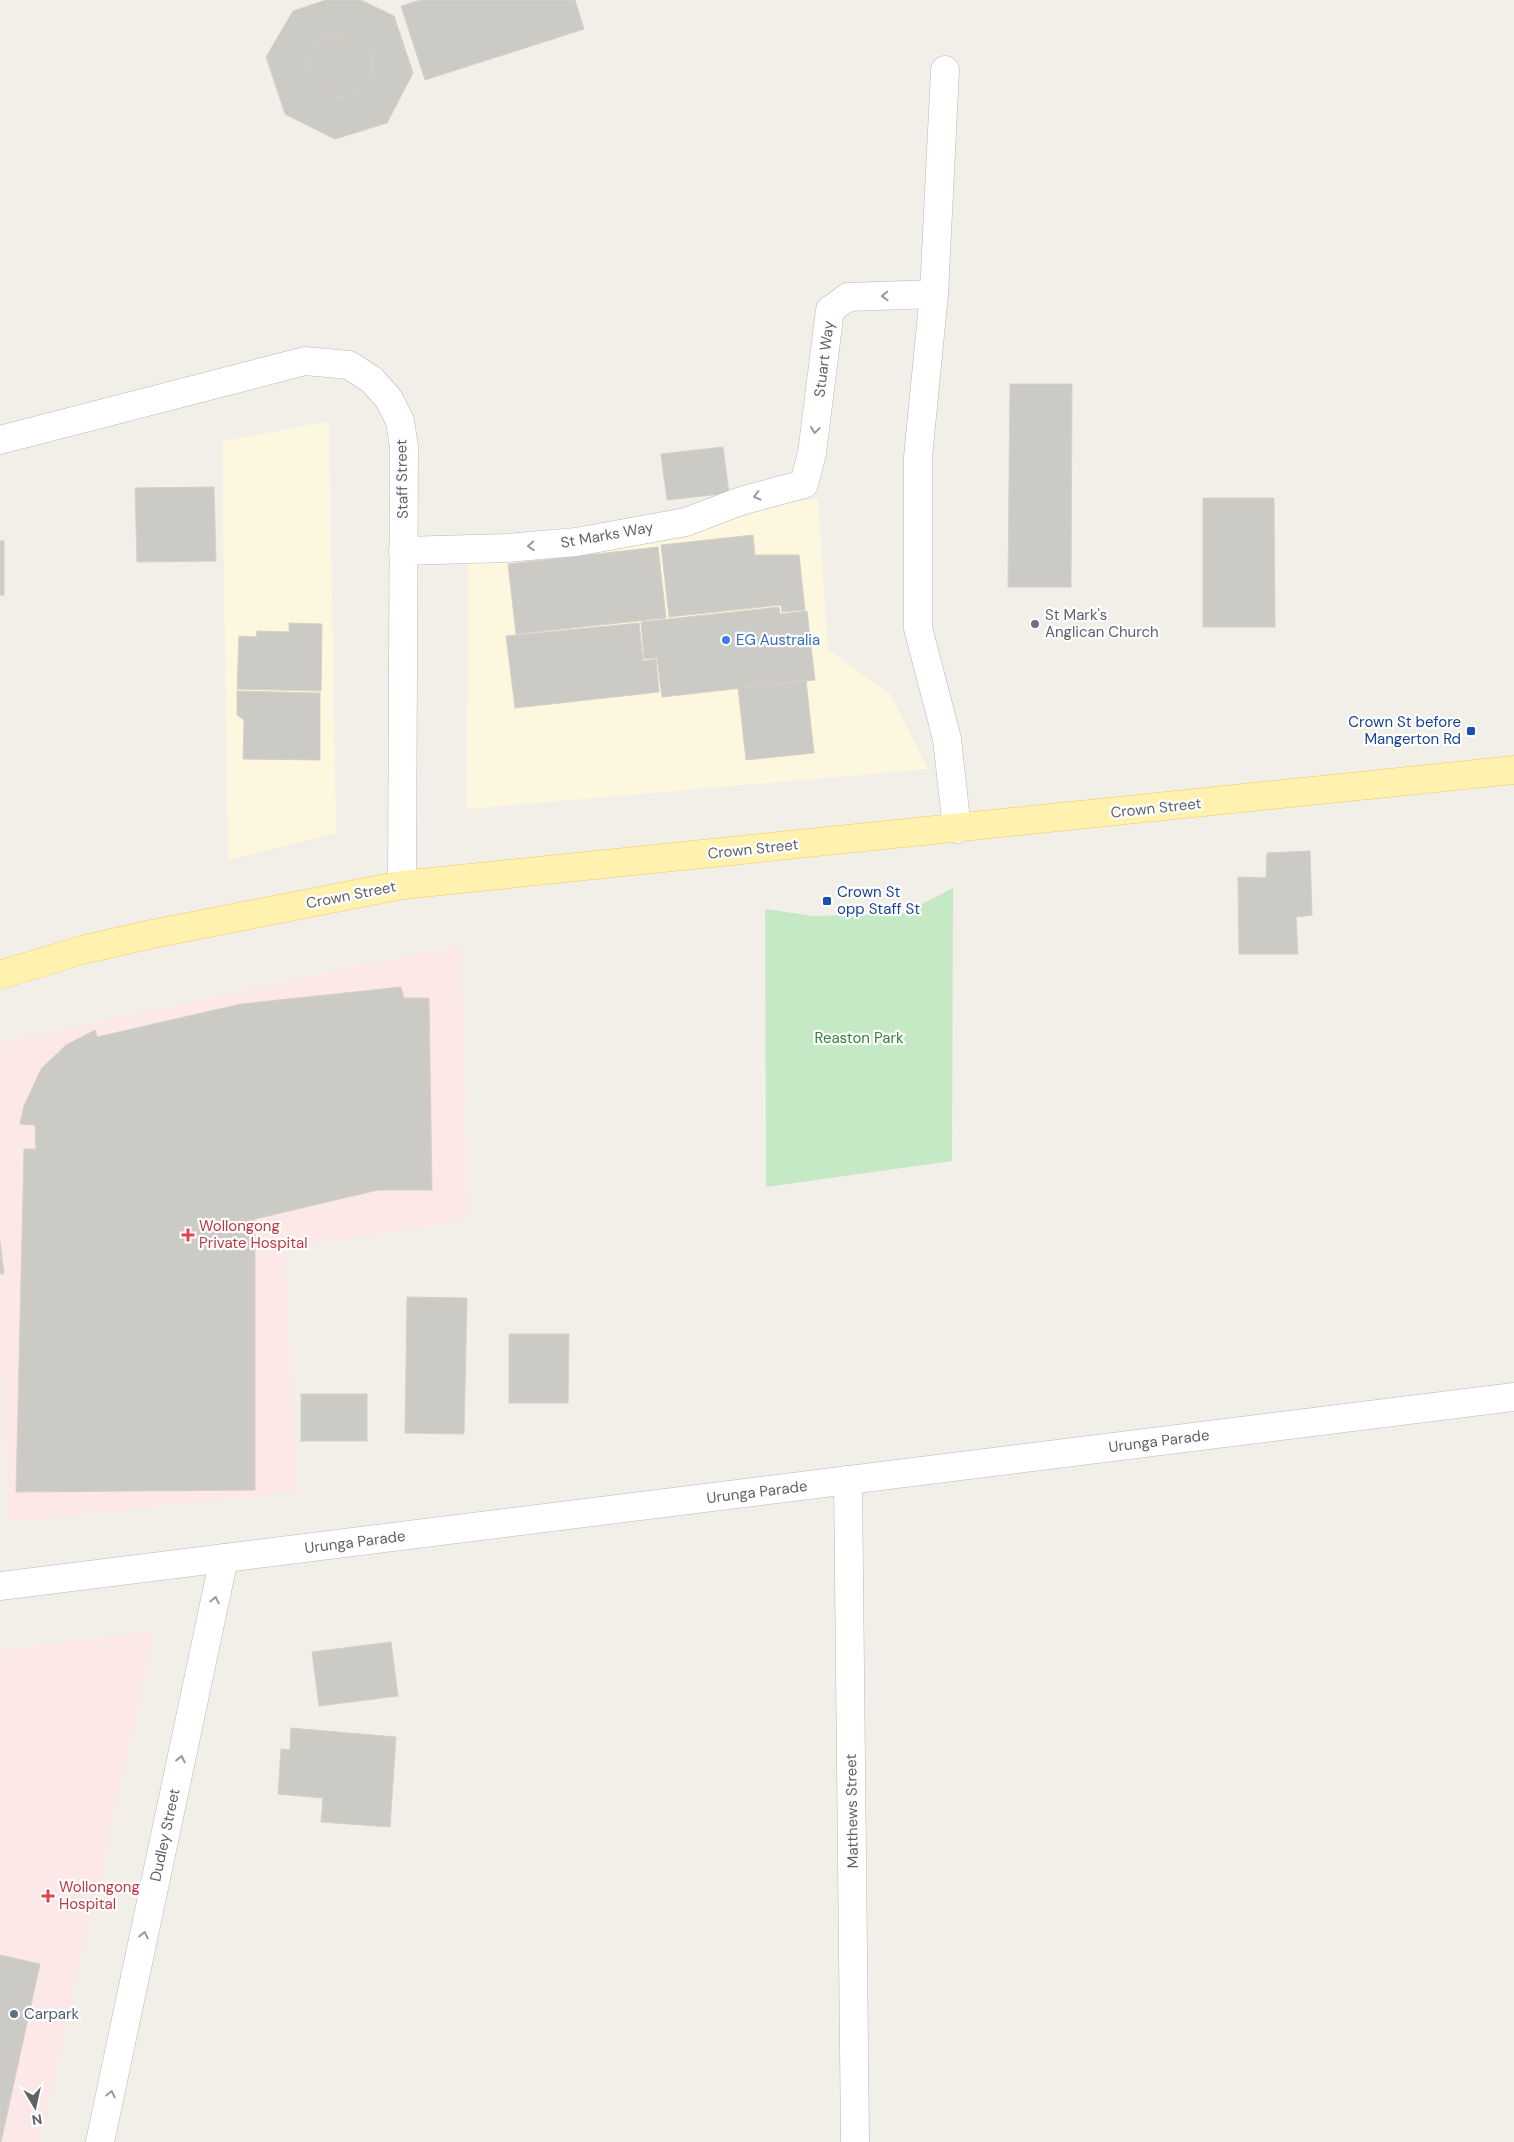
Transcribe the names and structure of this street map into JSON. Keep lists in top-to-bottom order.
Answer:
{
  "streets": {
    "main road": ["Crown Street"],
    "street": [
      "Stuart Way",
      "Staff Street",
      "St Marks Way",
      "Urunga Parade",
      "Matthews Street",
      "Dudley Street"
    ]
  },
  "crossings": [
    ["Stuart Way", "St Marks Way"],
    ["Staff Street", "St Marks Way"],
    ["Staff Street", "Crown Street"],
    ["Urunga Parade", "Matthews Street"],
    ["Urunga Parade", "Dudley Street"]
  ],
  "one_way": ["Stuart Way", "St Marks Way", "Dudley Street"],
  "parks": ["Reaston Park"],
  "places": {
    "other": ["St Mark's Anglican Church", "EG Australia", "Carpark"],
    "transit": ["Crown St before Mangerton Rd", "Crown St opp Staff St"],
    "health": ["Wollongong Private Hospital", "Wollongong Hospital"]
  },
  "north": "bottom"
}
